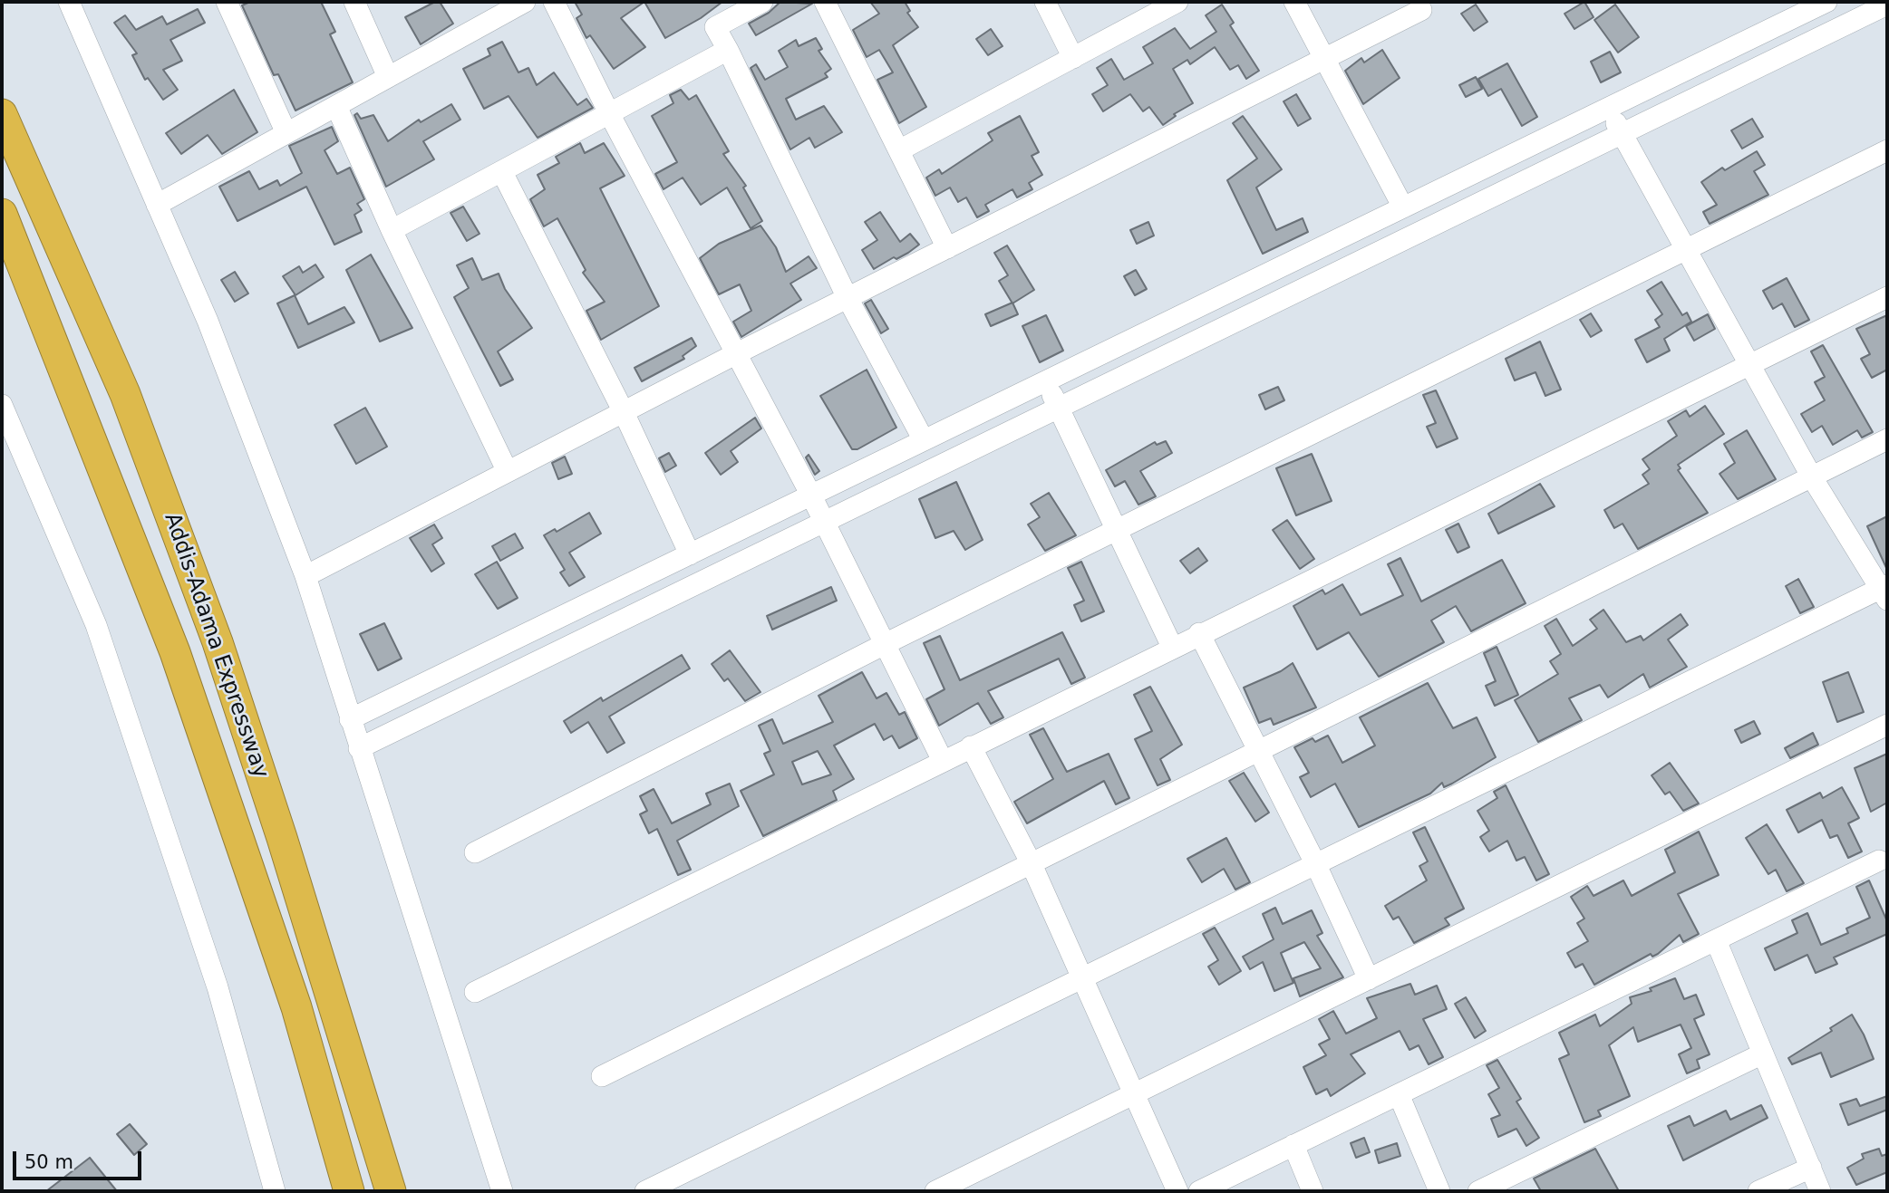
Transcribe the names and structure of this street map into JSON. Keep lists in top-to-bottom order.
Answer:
{
  "streets": {
    "highway": ["Addis-Adama Expressway"]
  },
  "scale_bar": "50 m"
}
